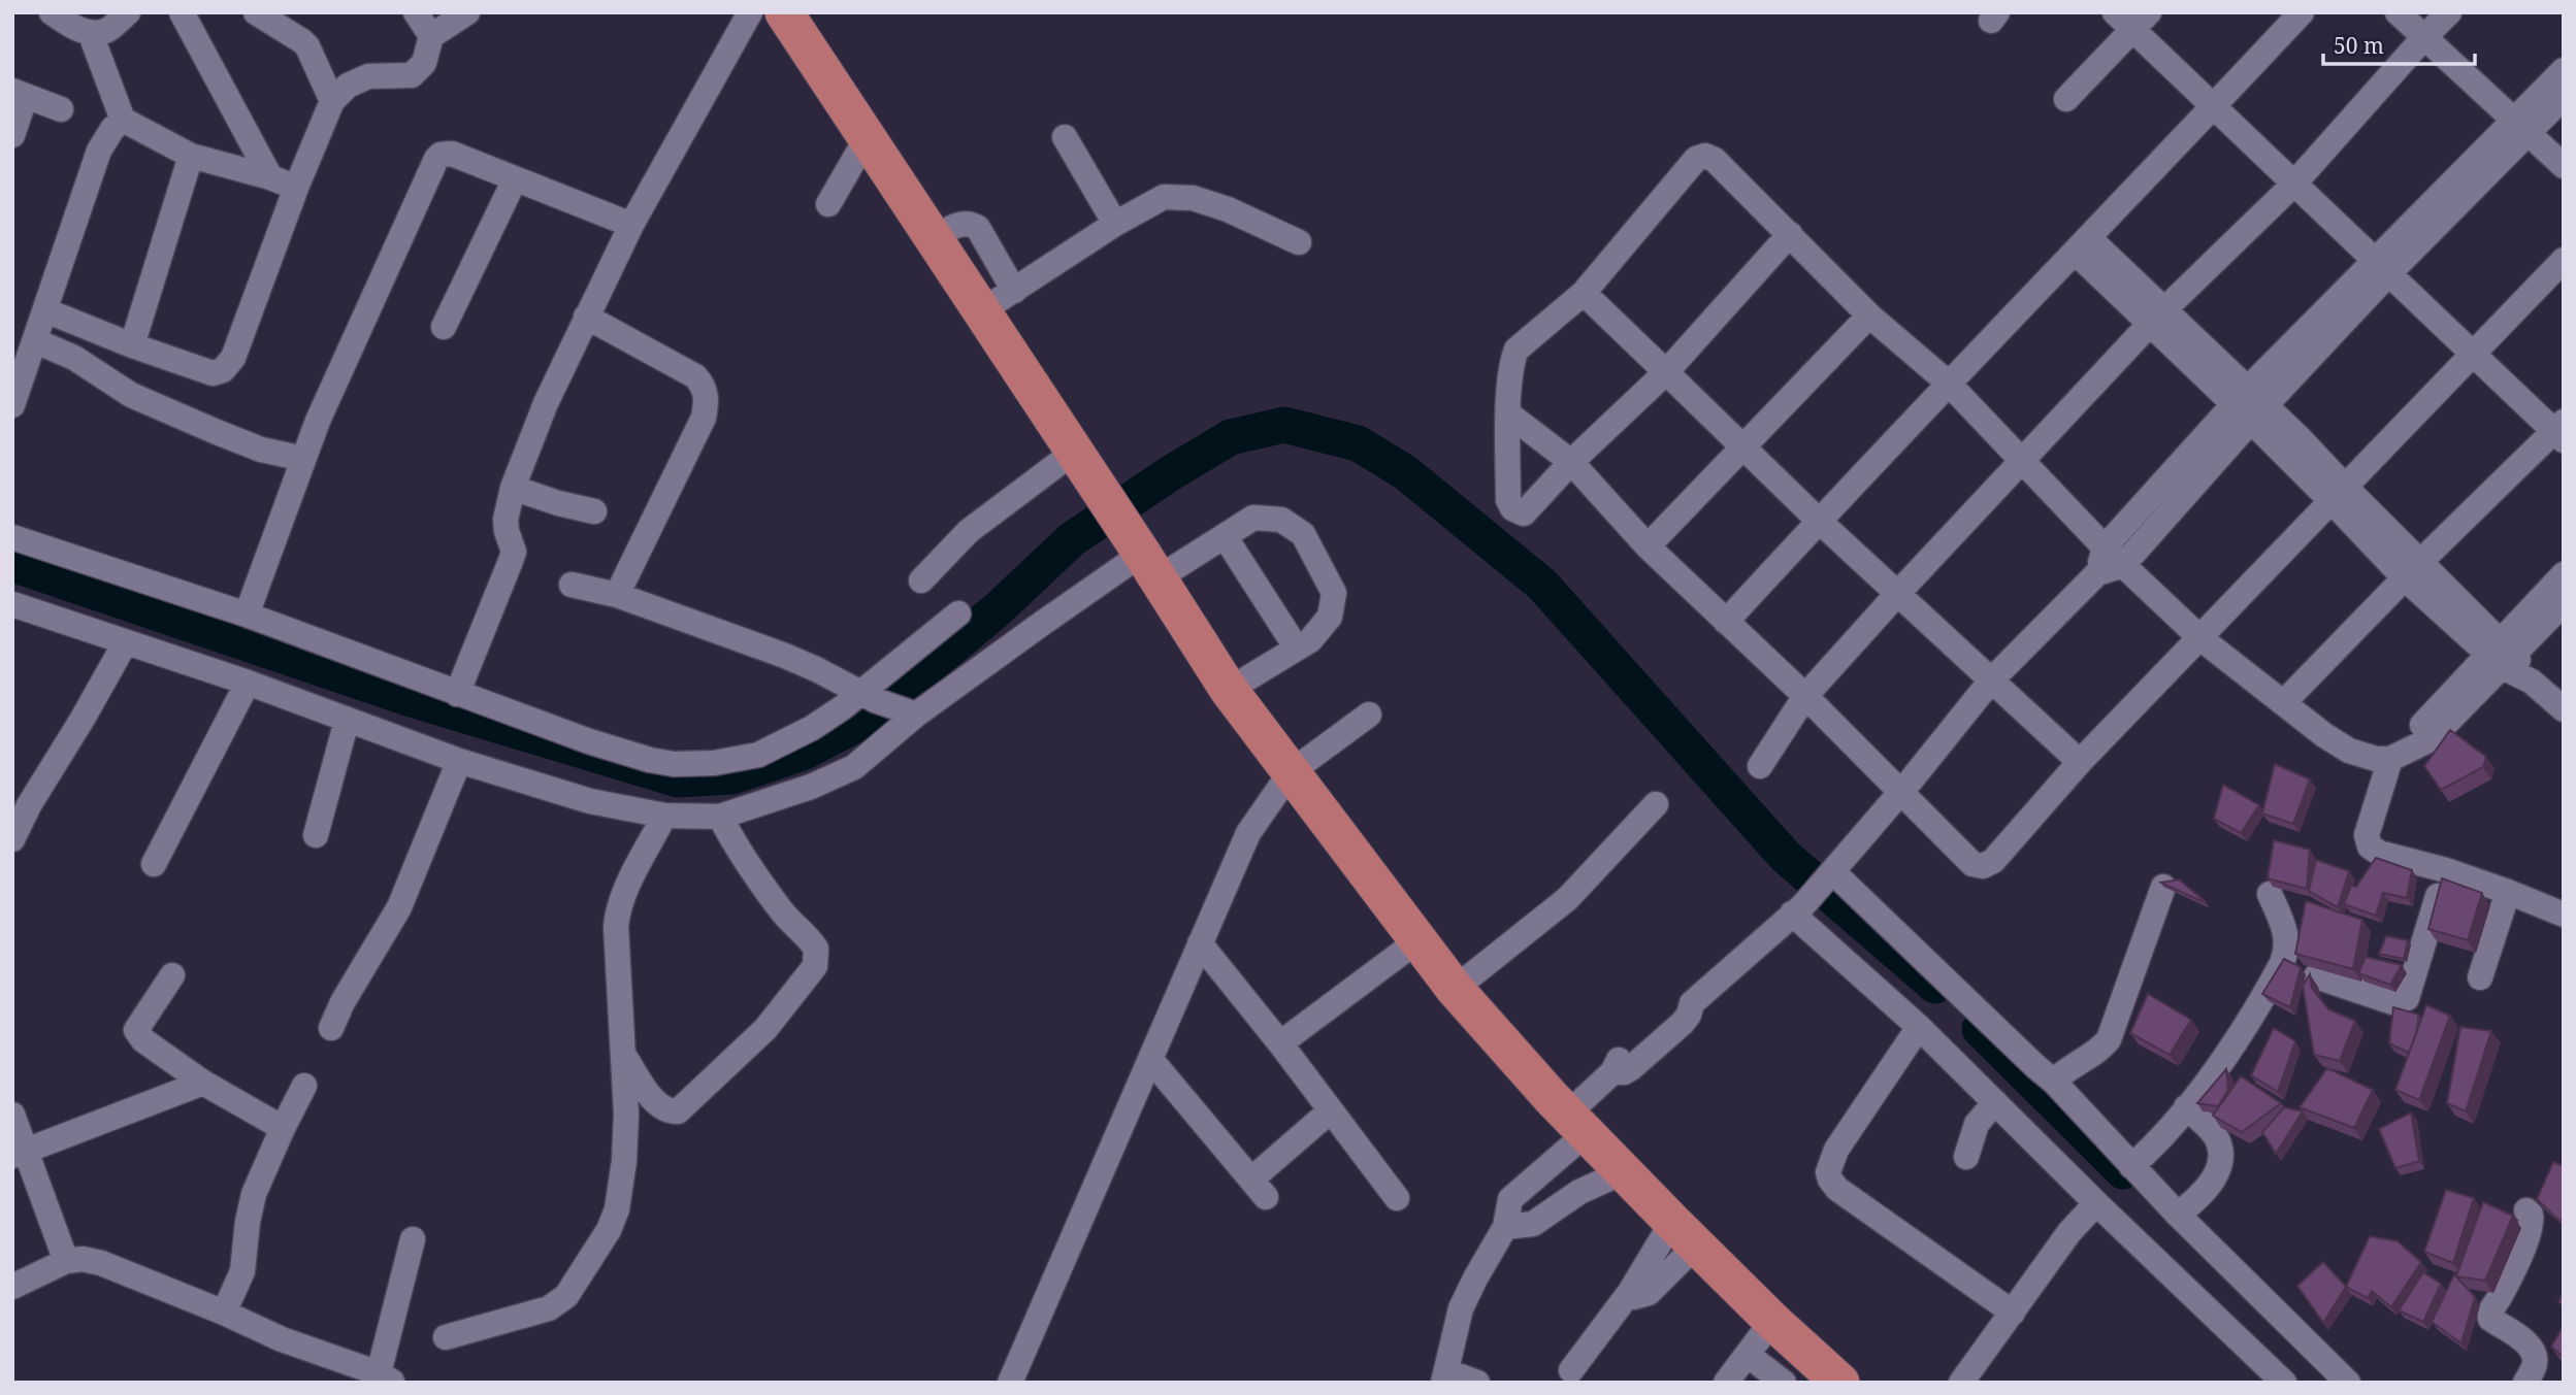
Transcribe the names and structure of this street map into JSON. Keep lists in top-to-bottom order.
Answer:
{
  "scale_bar": "50 m"
}
